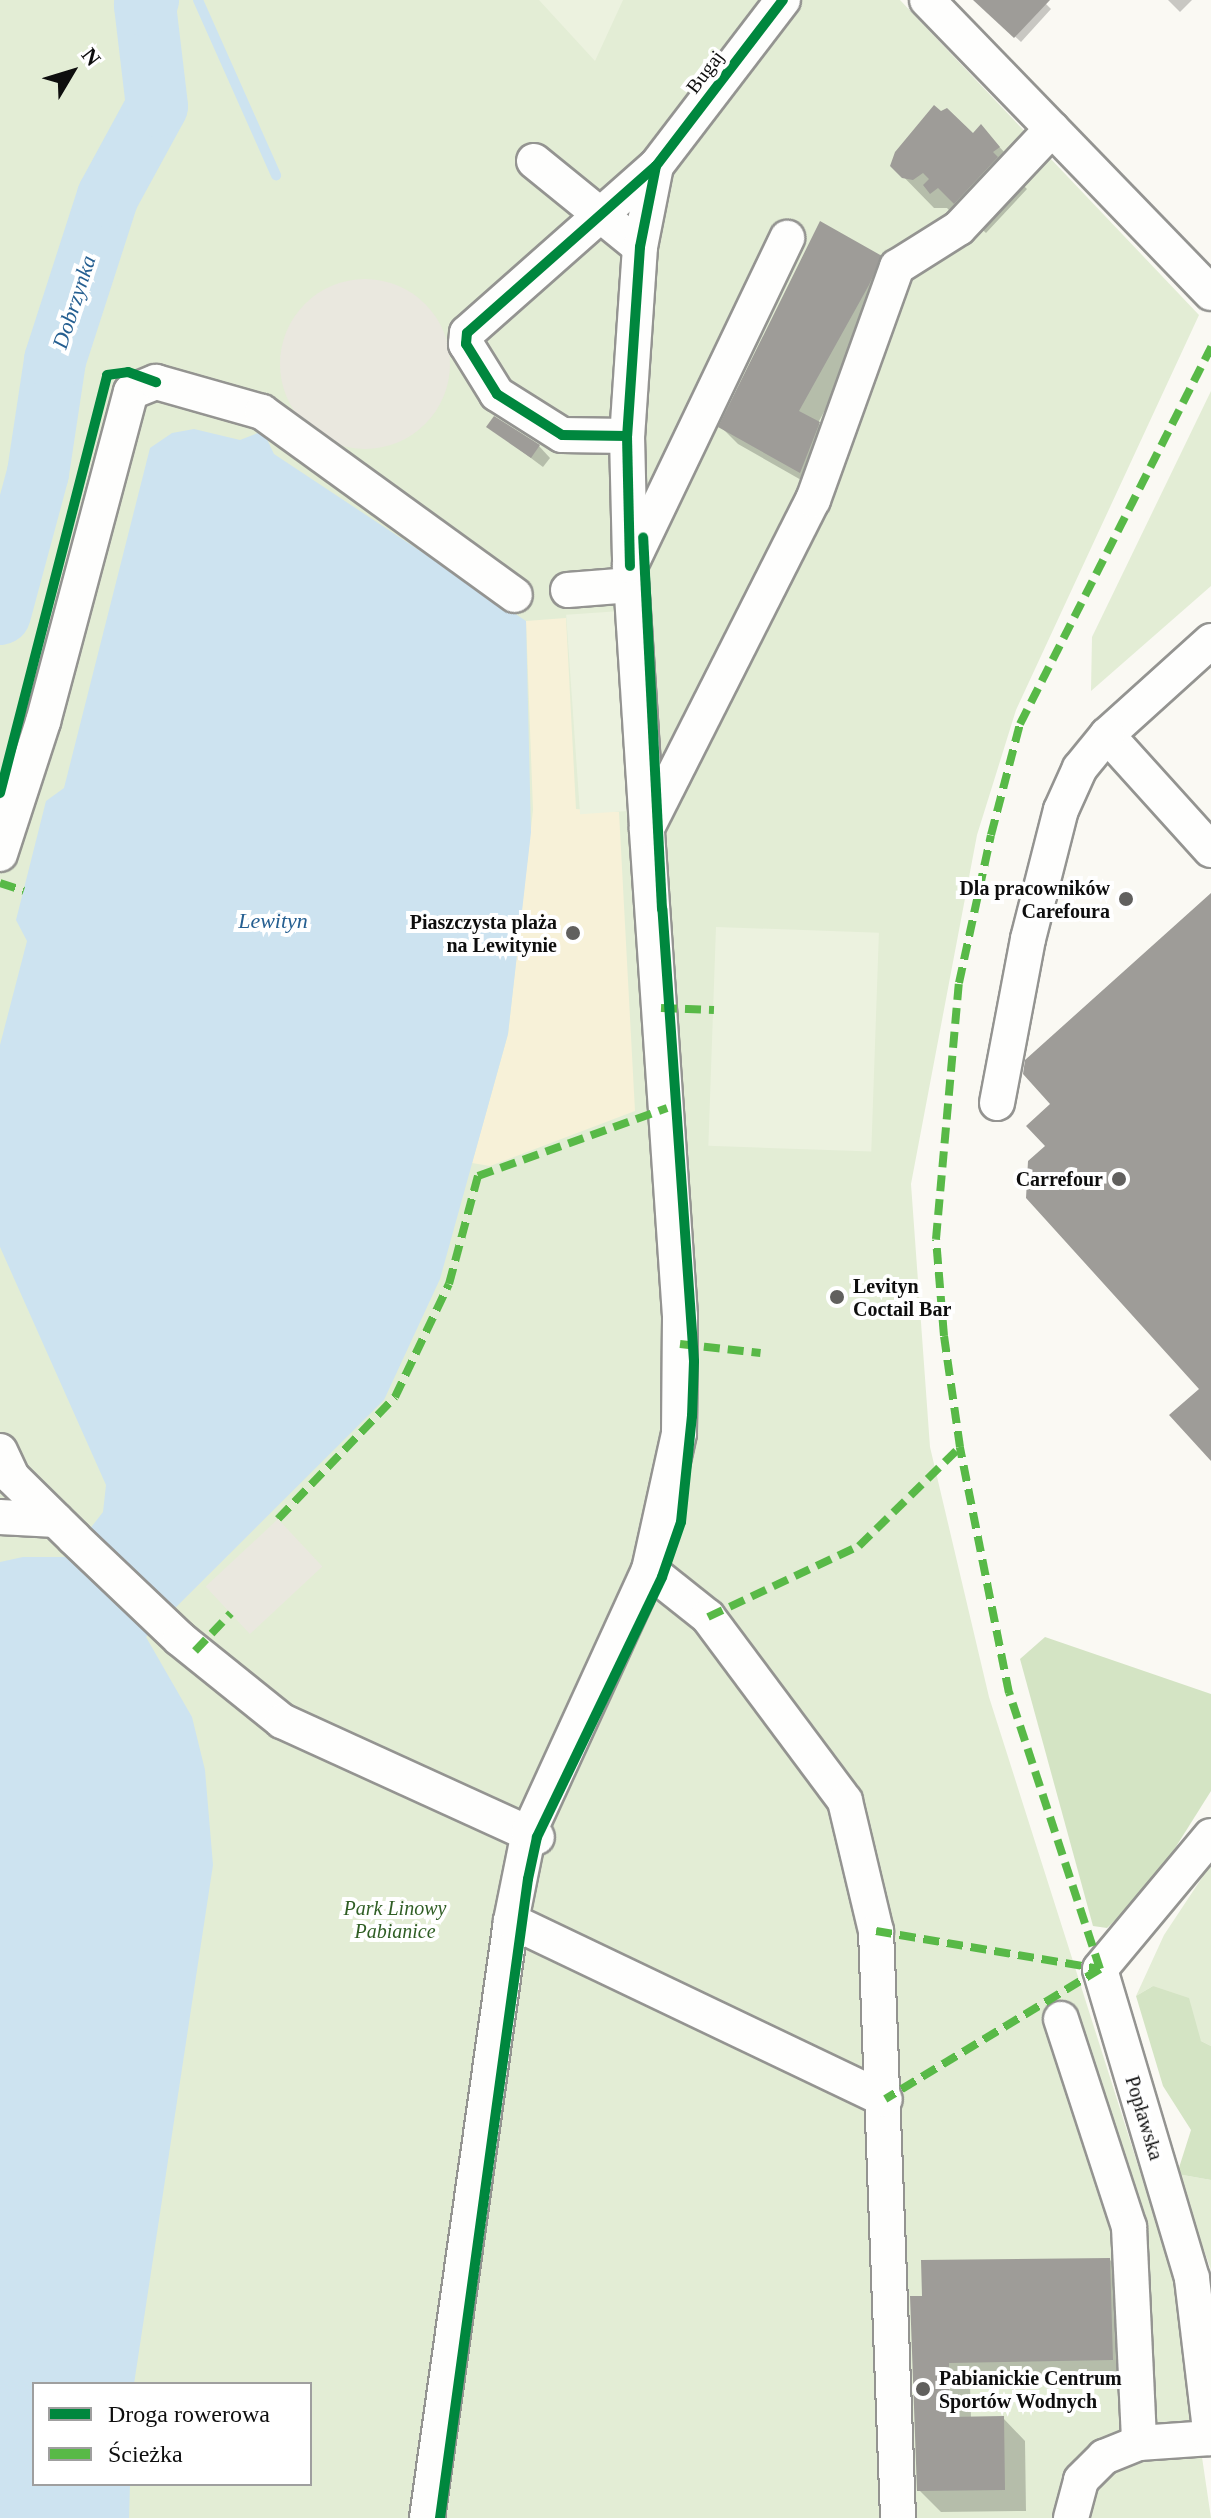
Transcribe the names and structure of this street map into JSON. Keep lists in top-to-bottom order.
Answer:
{
  "streets": {
    "street": ["Bugaj", "Popławska"]
  },
  "water": ["Dobrzynka", "Lewityn"],
  "parks": ["Park Linowy Pabianice"],
  "places": [
    "Dla pracowników Carefoura",
    "Piaszczysta plaża na Lewitynie",
    "Carrefour",
    "Levityn Coctail Bar",
    "Pabianickie Centrum Sportów Wodnych"
  ],
  "legend": ["Droga rowerowa", "Ścieżka"],
  "north": "top right"
}
